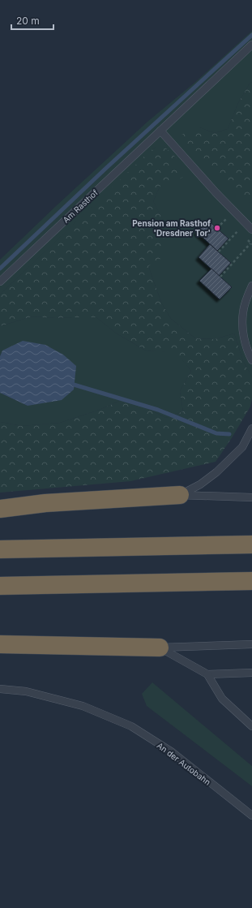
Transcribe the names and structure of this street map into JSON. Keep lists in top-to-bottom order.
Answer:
{
  "streets": {
    "lane": ["Am Rasthof", "An der Autobahn"]
  },
  "places": ["Pension am Rasthof 'Dresdner Tor'"],
  "scale_bar": "20 m"
}
